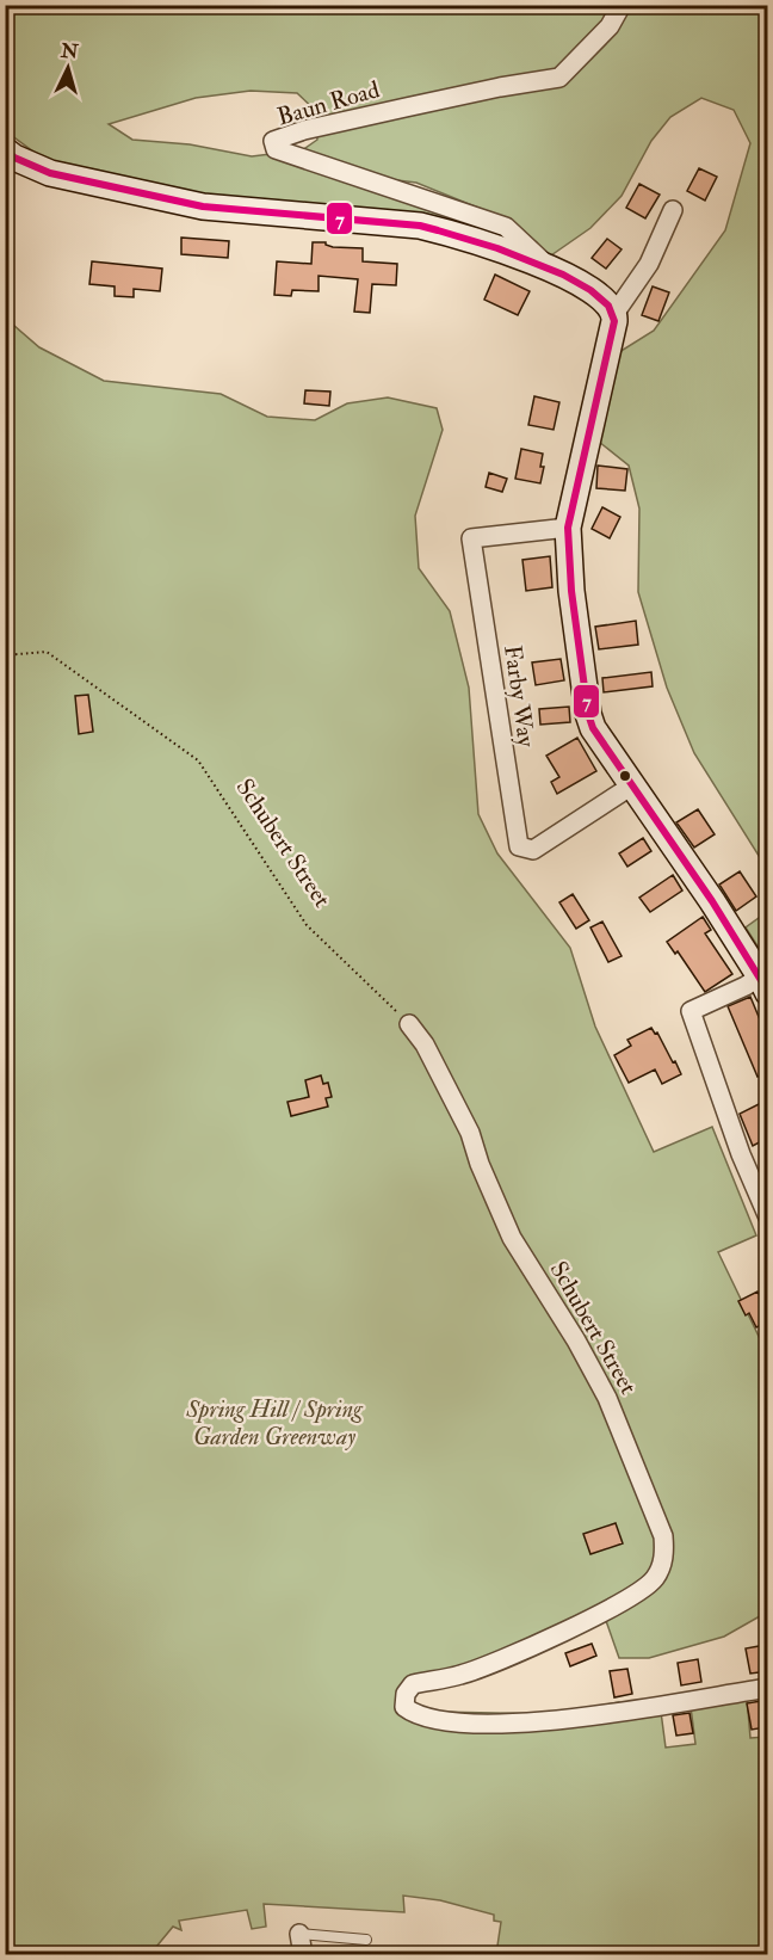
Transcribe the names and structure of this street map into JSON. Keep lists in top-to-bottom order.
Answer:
{
  "streets": {
    "street": ["Baun Road", "Farby Way", "Schubert Street"]
  },
  "parks": ["Spring Hill / Spring Garden Greenway"],
  "lines": ["transit line 7"],
  "north": "top"
}
